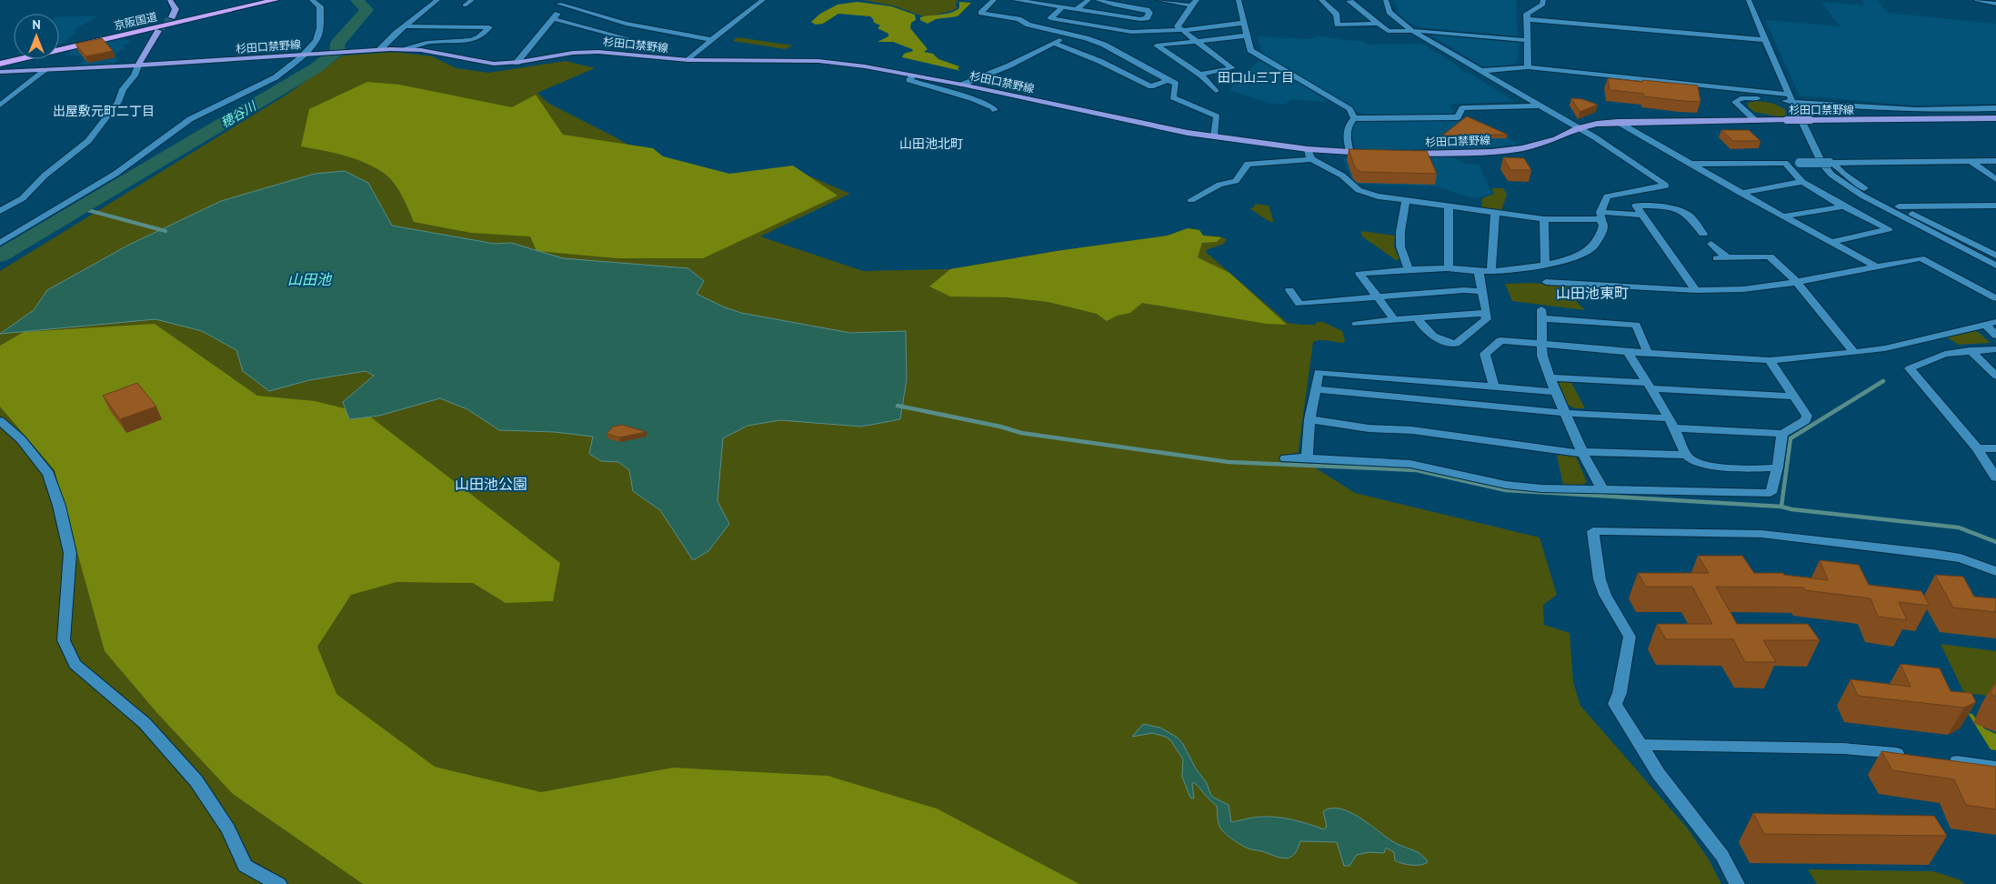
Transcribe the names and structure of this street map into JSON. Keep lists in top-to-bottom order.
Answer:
{
  "streets": {
    "highway": ["京阪国道"],
    "main road": ["杉田口禁野線"]
  },
  "districts": [
    "田口山三丁目",
    "出屋敷元町二丁目",
    "山田池北町",
    "山田池東町",
    "山田池公園"
  ],
  "water": ["穂谷川", "山田池"],
  "north": "top"
}
